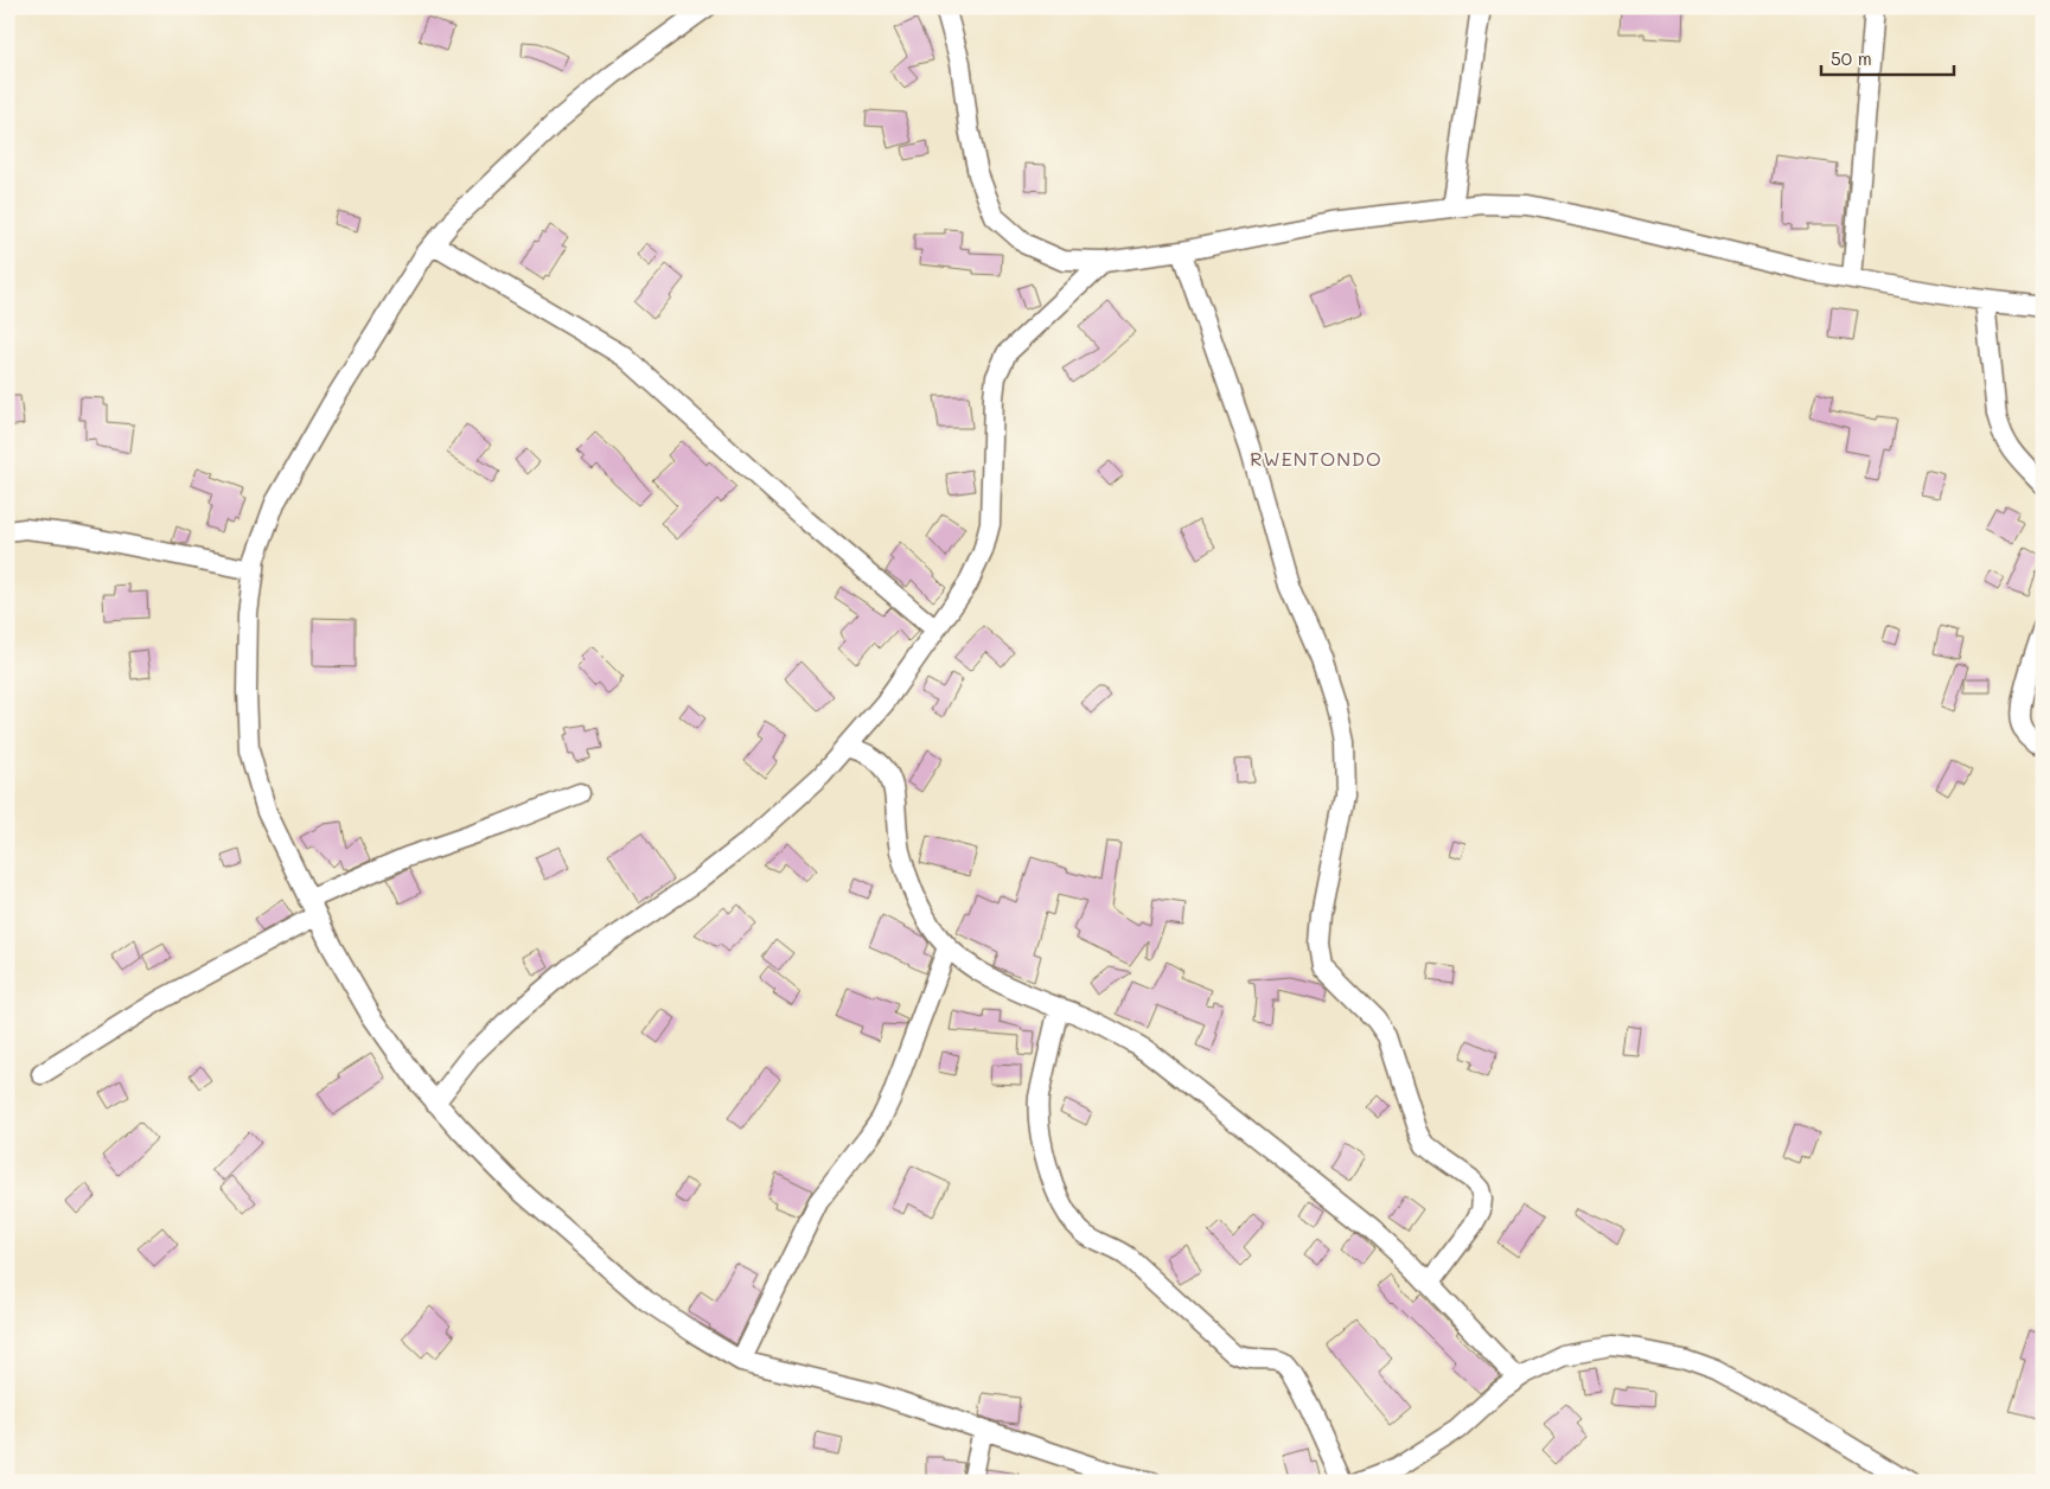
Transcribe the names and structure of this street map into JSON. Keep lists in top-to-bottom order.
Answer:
{
  "districts": ["RWENTONDO"],
  "scale_bar": "50 m"
}
